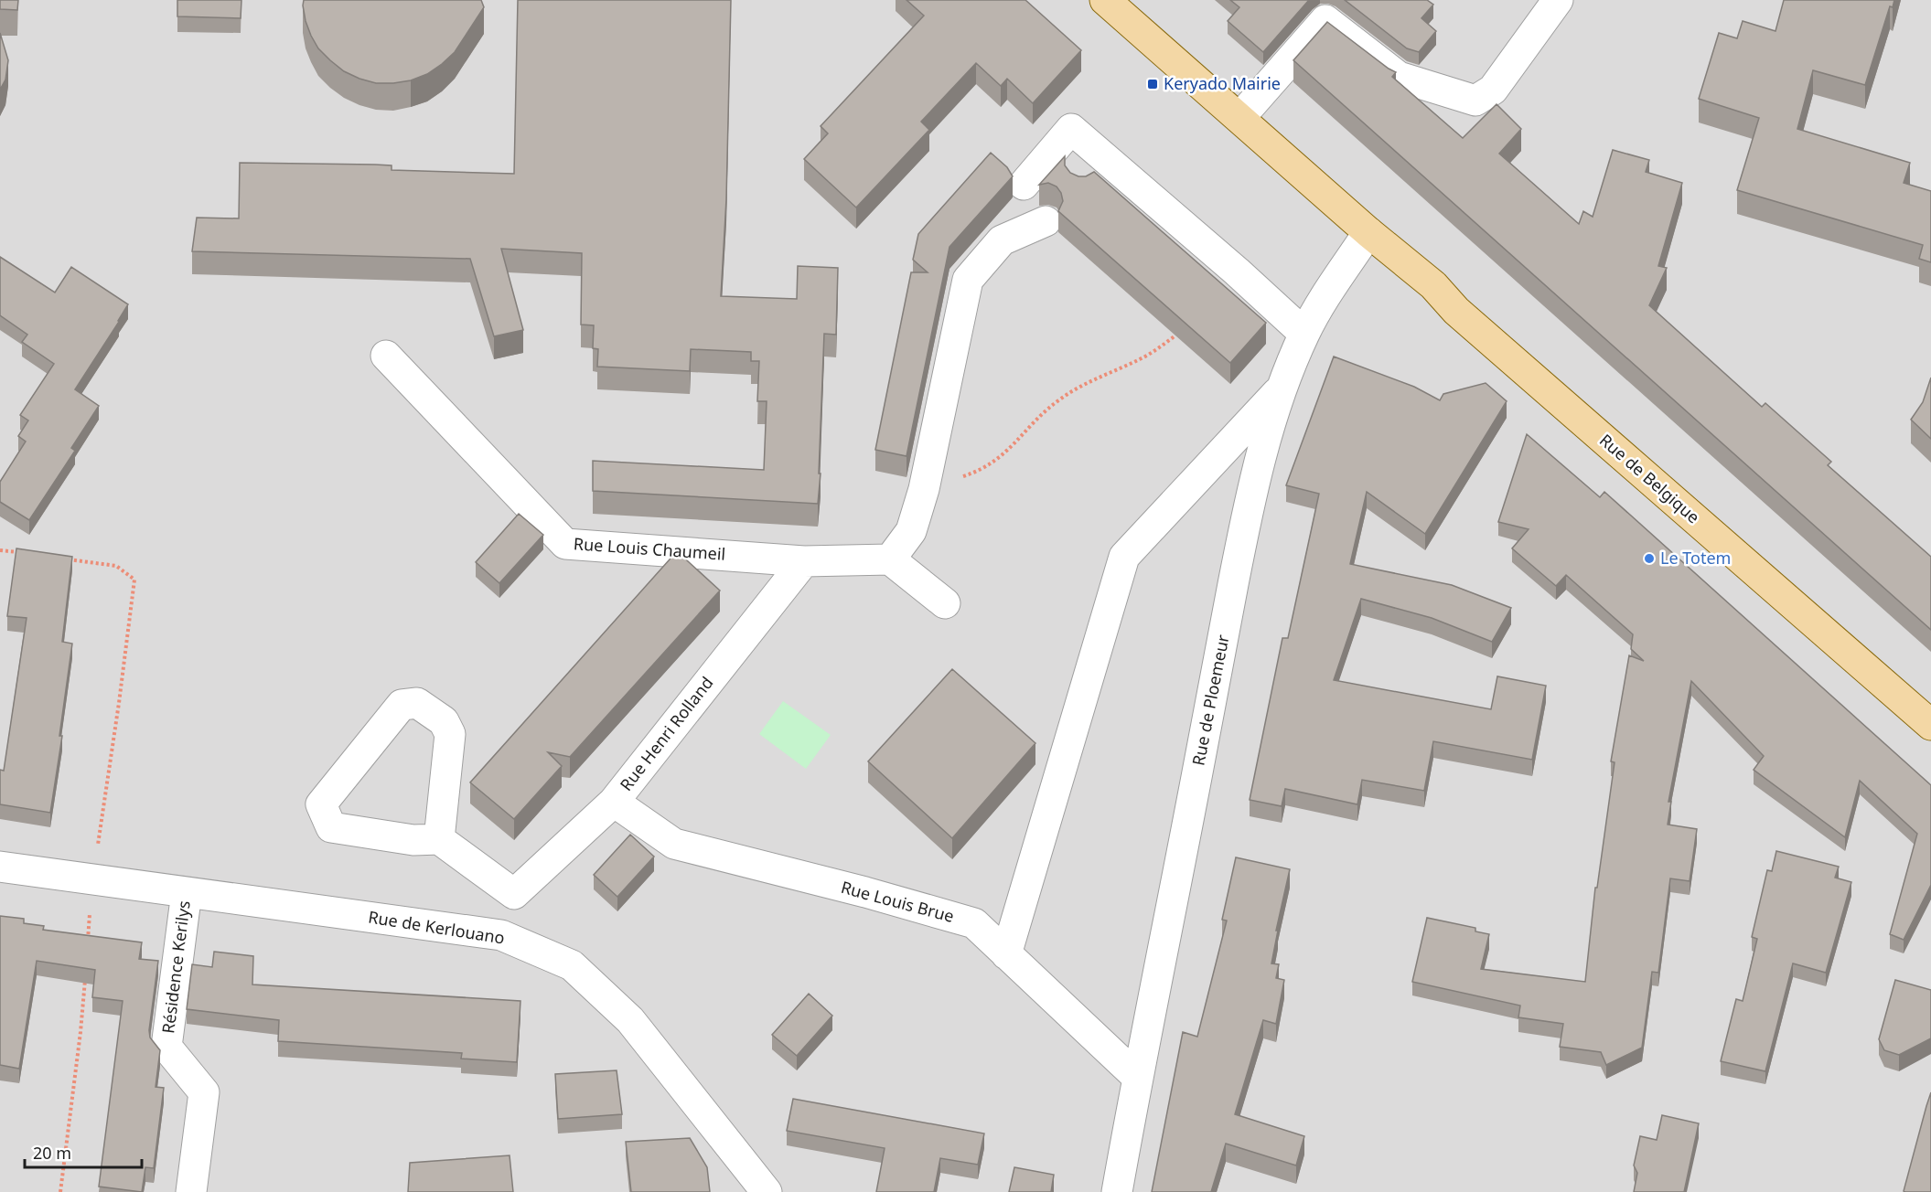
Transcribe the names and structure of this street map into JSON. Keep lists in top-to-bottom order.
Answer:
{
  "streets": {
    "main road": ["Rue de Belgique"],
    "street": [
      "Rue Louis Chaumeil",
      "Rue de Ploemeur",
      "Rue Henri Rolland",
      "Rue Louis Brue",
      "Rue de Kerlouano",
      "Résidence Kerilys"
    ]
  },
  "crossings": [
    ["Rue de Belgique", "Rue de Ploemeur"],
    ["Rue Louis Chaumeil", "Rue Henri Rolland"],
    ["Rue de Ploemeur", "Rue Louis Brue"],
    ["Rue Henri Rolland", "Rue Louis Brue"],
    ["Rue Henri Rolland", "Rue de Kerlouano"],
    ["Rue de Kerlouano", "Résidence Kerilys"]
  ],
  "places": {
    "transit": ["Keryado Mairie"],
    "other": ["Le Totem"]
  },
  "scale_bar": "20 m"
}
